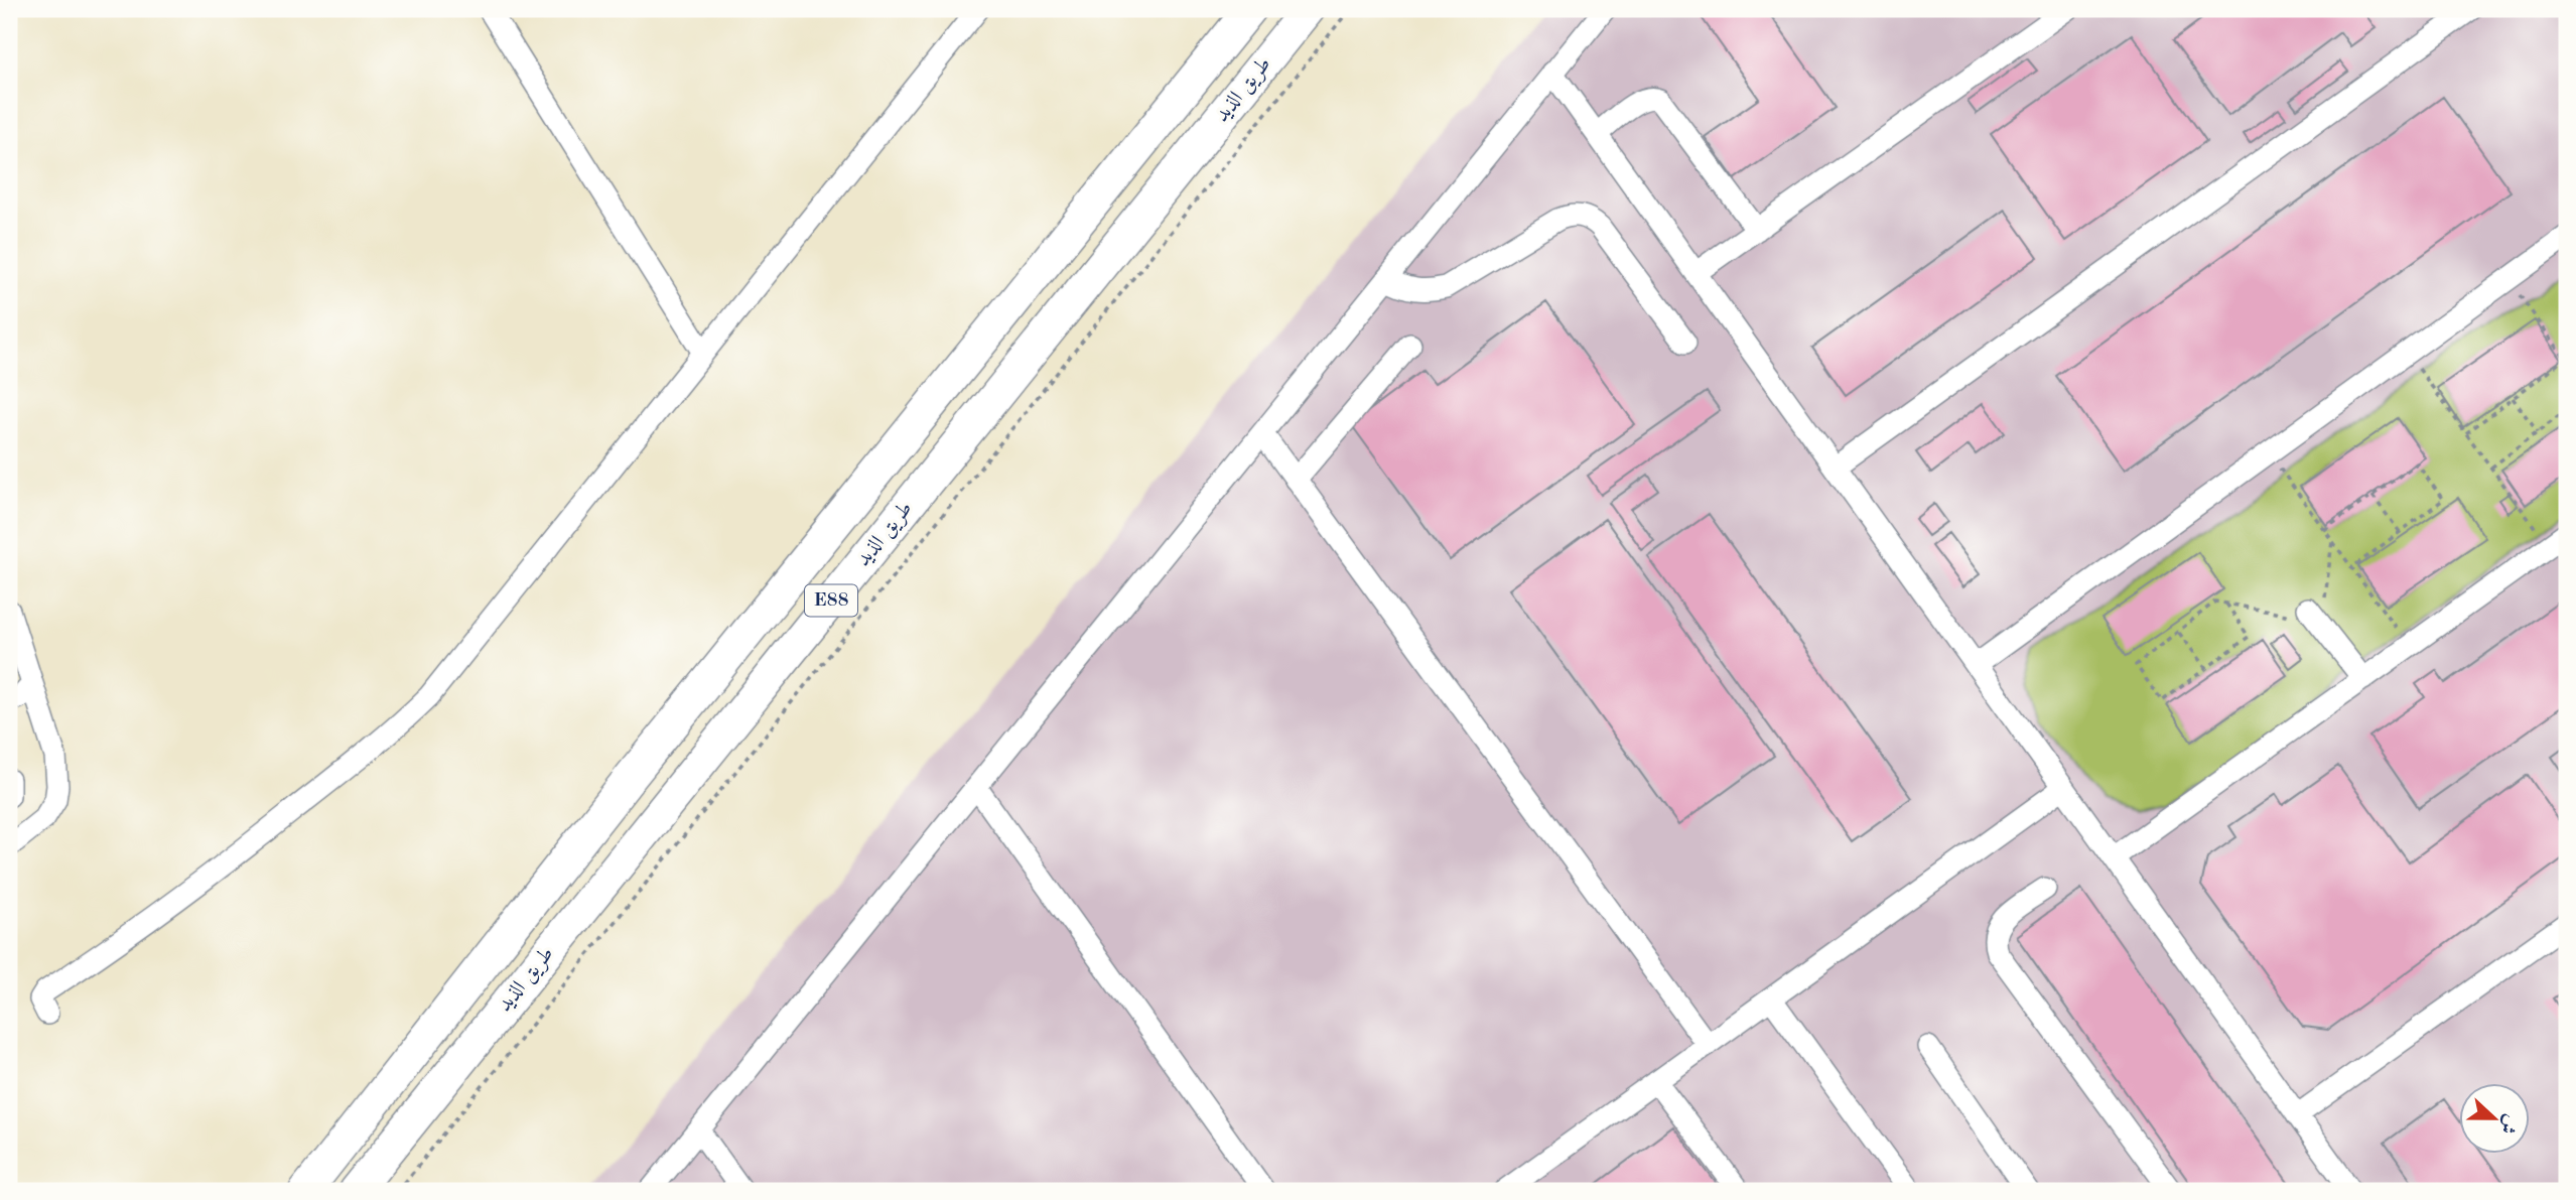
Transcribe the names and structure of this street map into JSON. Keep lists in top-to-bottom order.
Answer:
{
  "streets": {
    "highway": ["طريق الذيد", "E88"]
  },
  "north": "right"
}
